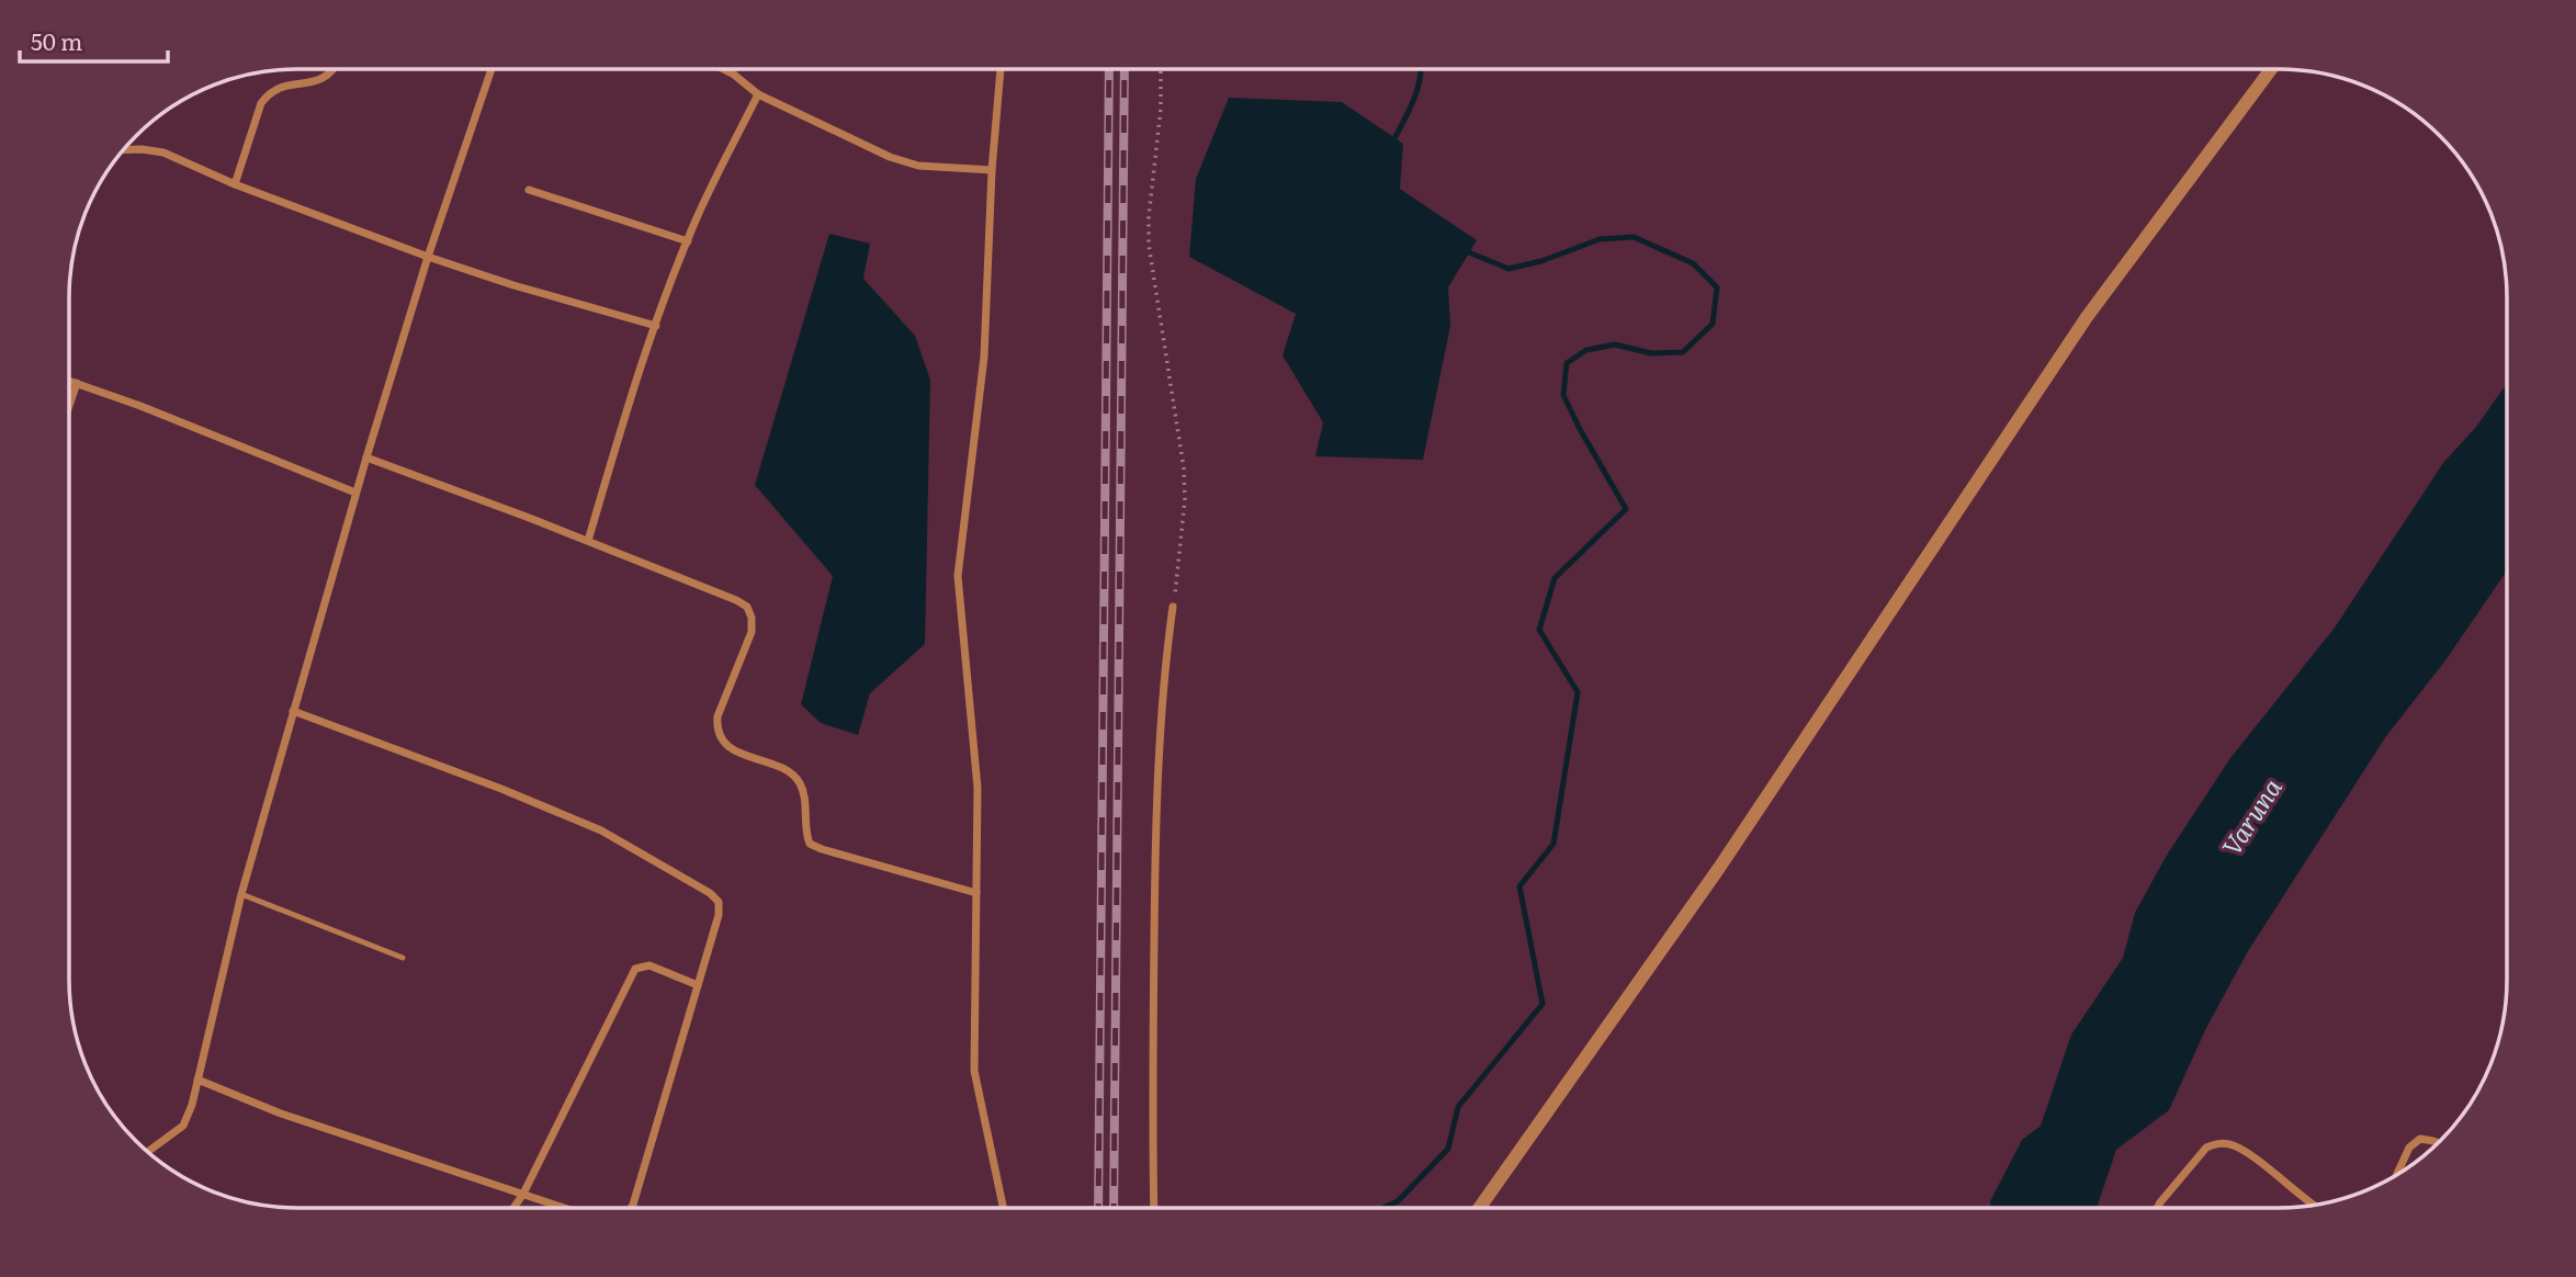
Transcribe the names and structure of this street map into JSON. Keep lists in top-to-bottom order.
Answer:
{
  "water": ["Varuna"],
  "scale_bar": "50 m"
}
